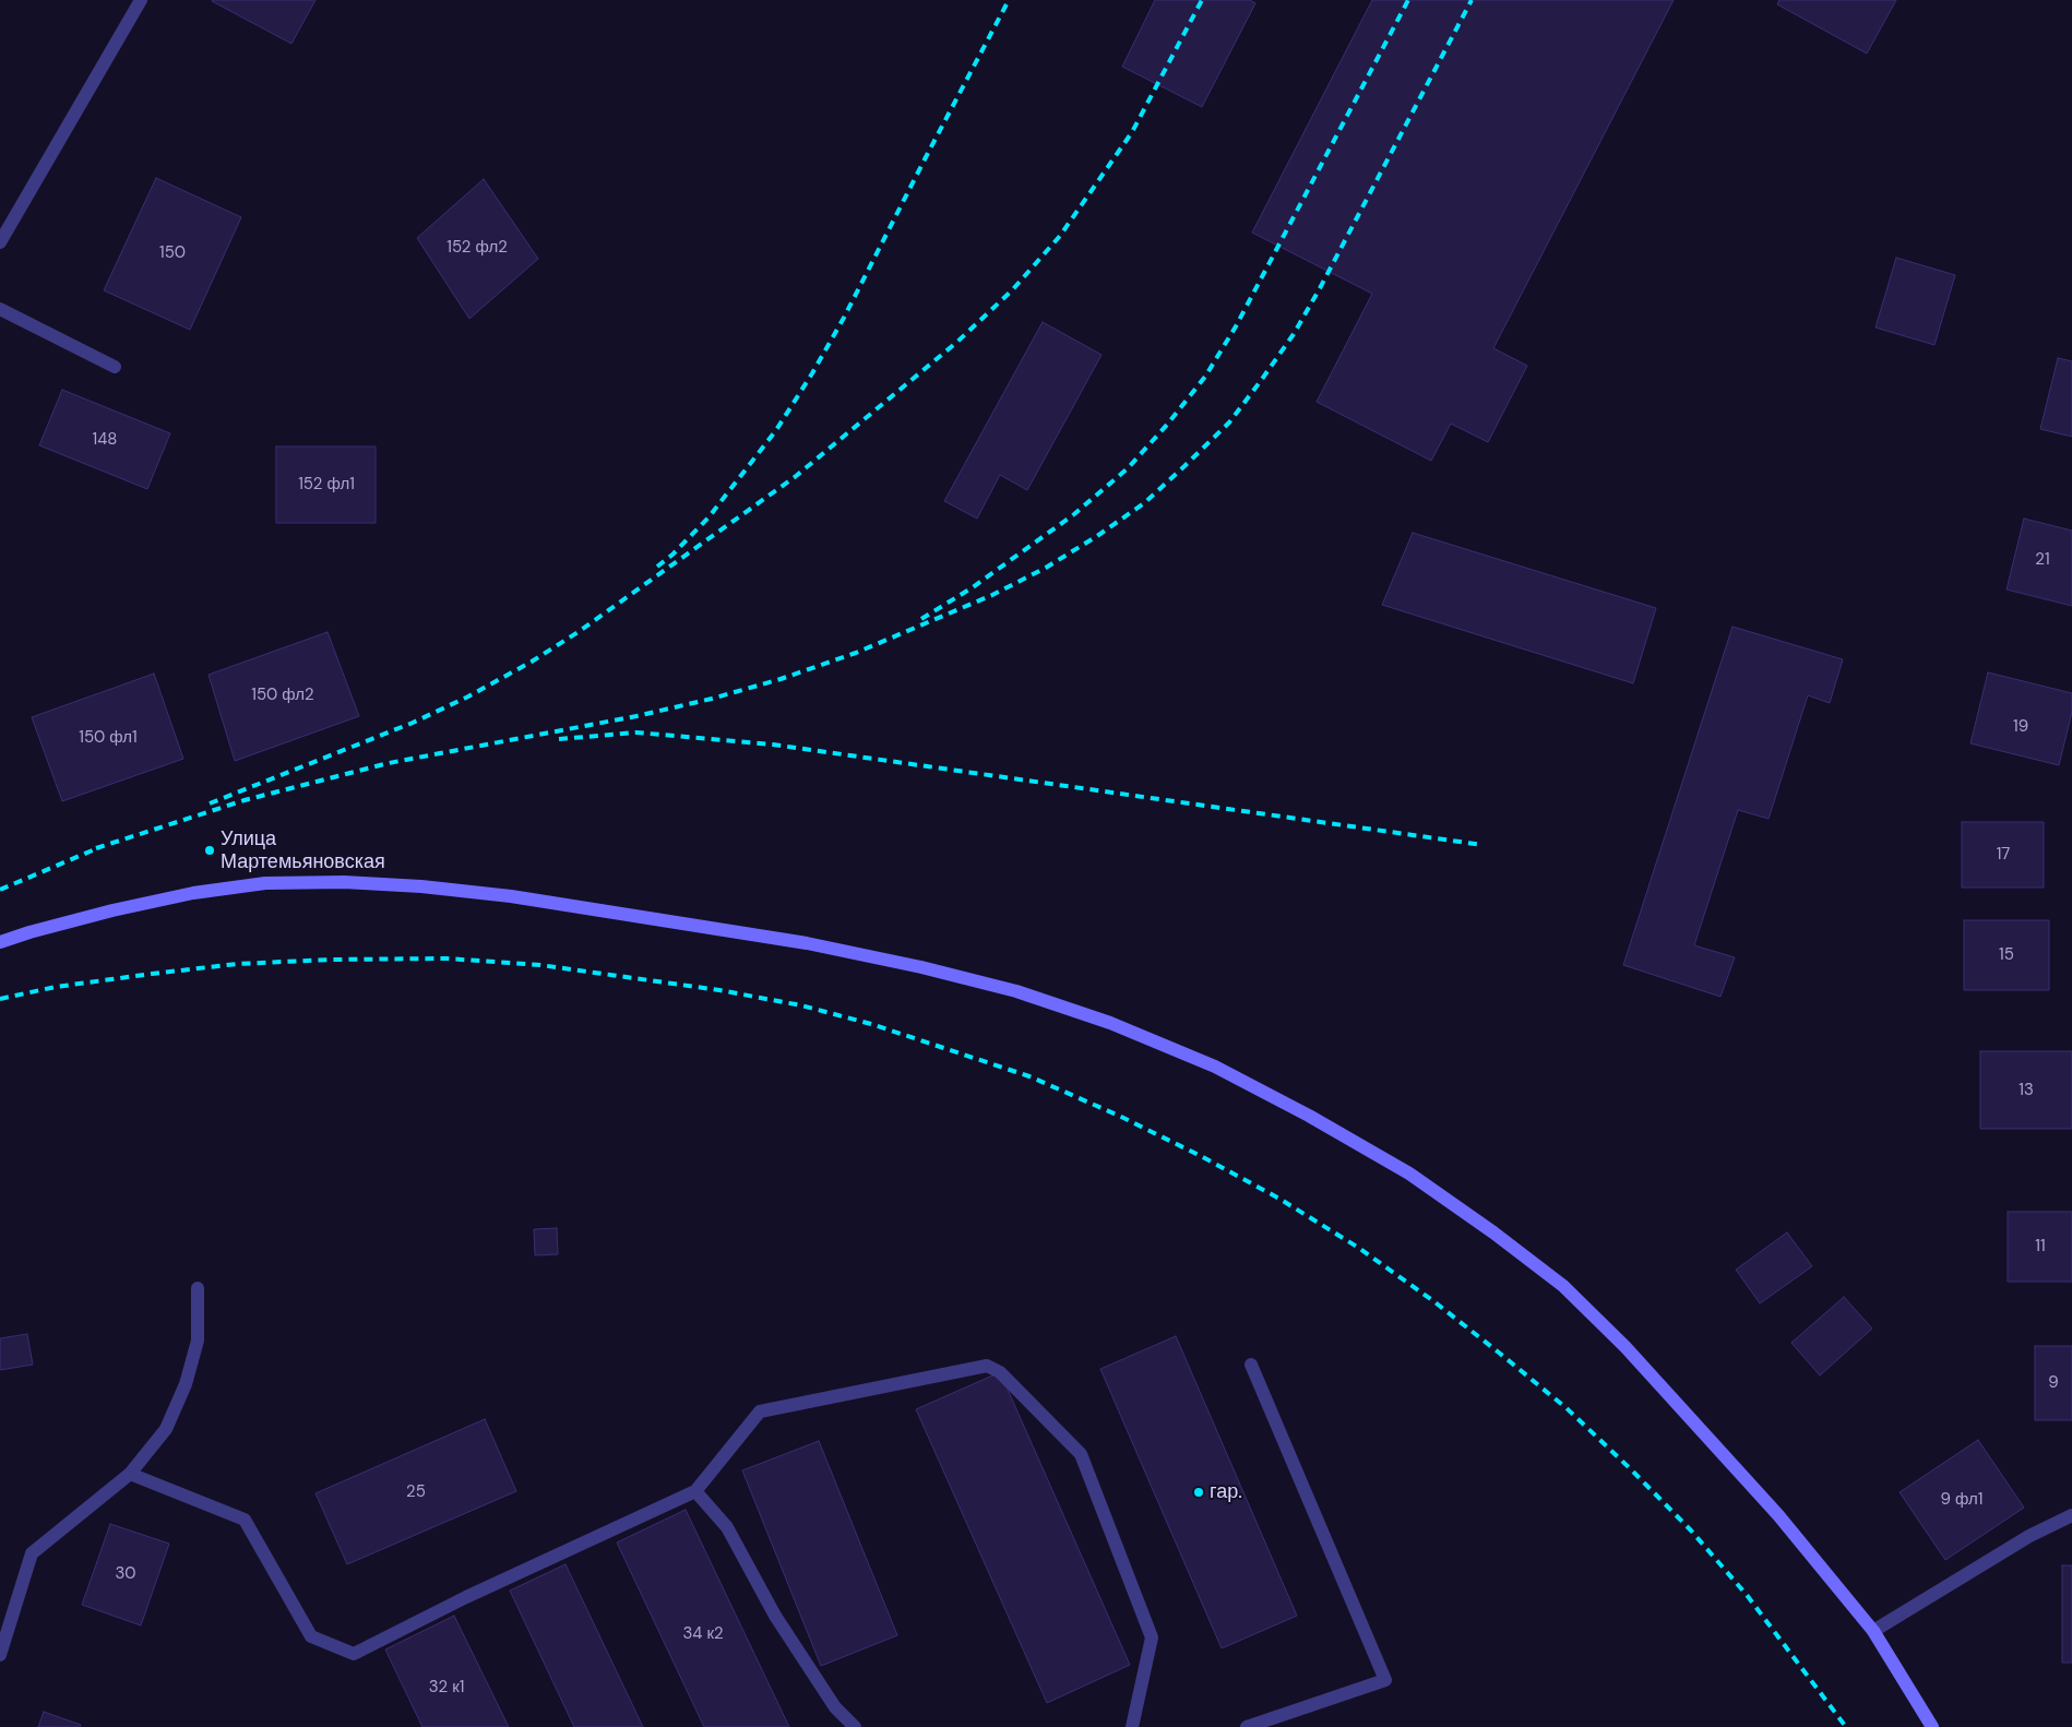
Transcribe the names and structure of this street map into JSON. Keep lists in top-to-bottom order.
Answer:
{
  "places": ["Улица Мартемьяновская", "гар."],
  "house_numbers": [
    "152 фл2",
    "150",
    "148",
    "152 фл1",
    "21",
    "150 фл2",
    "19",
    "150 фл1",
    "17",
    "15",
    "13",
    "11",
    "9",
    "25",
    "9 фл1",
    "30",
    "34 к2",
    "32 к1"
  ]
}
